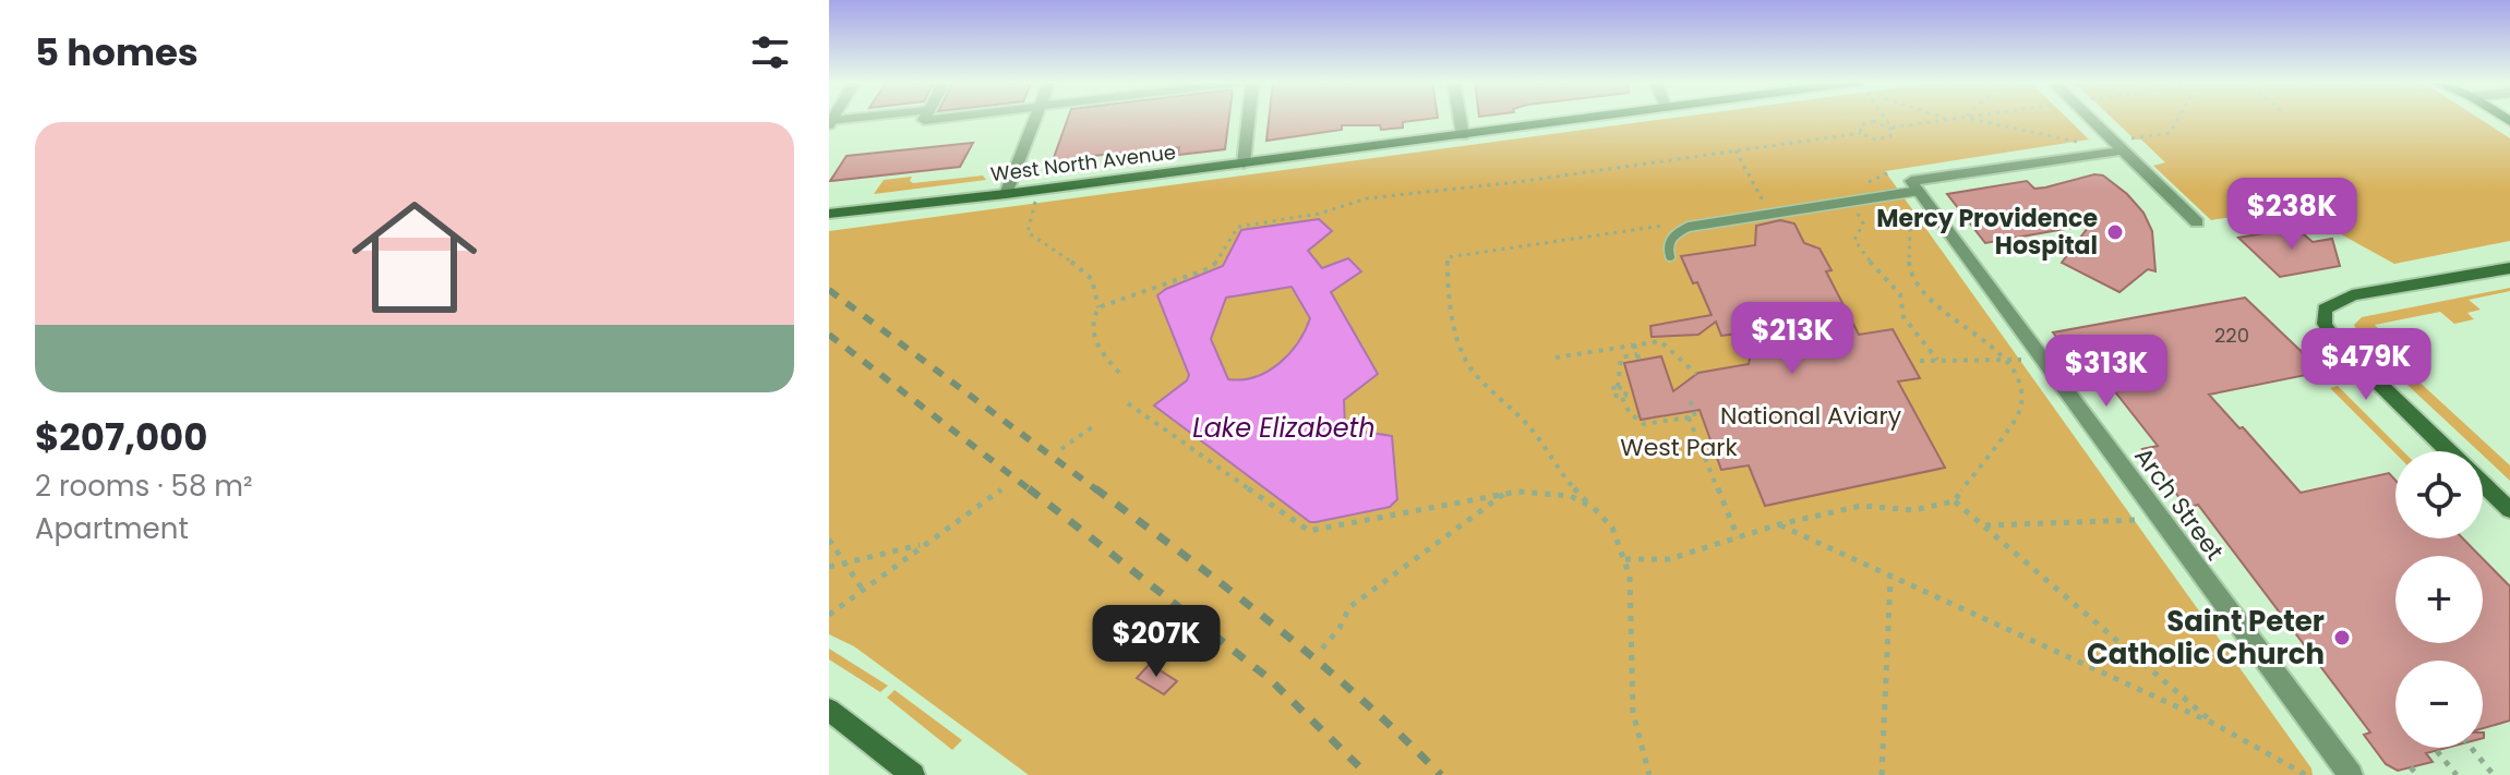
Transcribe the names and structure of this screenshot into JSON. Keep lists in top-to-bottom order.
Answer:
{
  "streets": {
    "main road": ["West North Avenue"],
    "street": ["Arch Street"]
  },
  "water": ["Lake Elizabeth"],
  "parks": ["National Aviary", "West Park"],
  "places": ["Mercy Providence Hospital", "Saint Peter Catholic Church"],
  "house_numbers": ["220"],
  "page": {
    "heading": "5 homes",
    "list": [
      {
        "name": "$207,000",
        "note": "2 rooms · 58 m² · Apartment"
      }
    ],
    "price": [
      "$238K",
      "$213K",
      "$479K",
      "$313K",
      "$207K"
    ],
    "map_buttons": ["+", "−"]
  }
}
